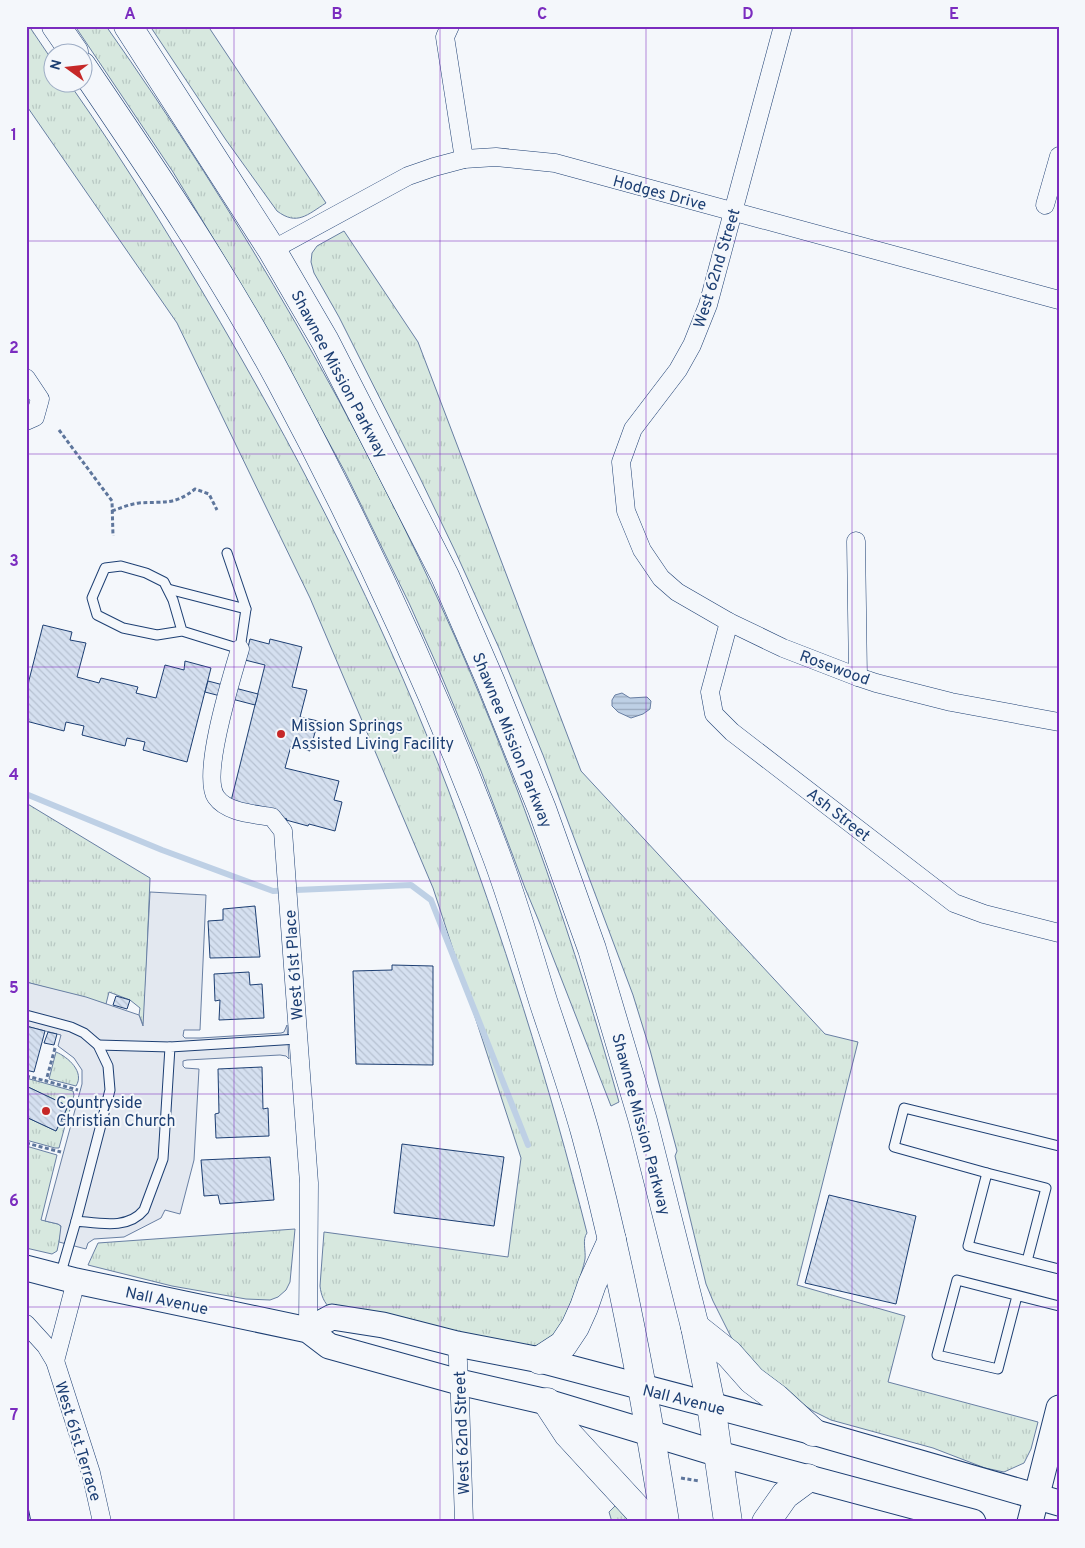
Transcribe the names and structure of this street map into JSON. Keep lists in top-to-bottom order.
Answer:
{
  "streets": {
    "highway": ["Shawnee Mission Parkway"],
    "main road": ["Nall Avenue"],
    "street": [
      "Hodges Drive",
      "West 62nd Street",
      "Rosewood",
      "Ash Street",
      "West 61st Place",
      "West 61st Terrace"
    ]
  },
  "crossings": [
    ["Hodges Drive", "West 62nd Street"],
    ["Hodges Drive", "Shawnee Mission Parkway"],
    ["West 62nd Street", "Rosewood"],
    ["West 62nd Street", "Nall Avenue"],
    ["Shawnee Mission Parkway", "Nall Avenue"],
    ["Rosewood", "Ash Street"],
    ["West 61st Place", "Nall Avenue"]
  ],
  "places": ["Mission Springs Assisted Living Facility", "Countryside Christian Church"],
  "north": "left",
  "grid": {
    "columns": [
      "A",
      "B",
      "C",
      "D",
      "E"
    ],
    "rows": [
      "1",
      "2",
      "3",
      "4",
      "5",
      "6",
      "7"
    ]
  }
}
